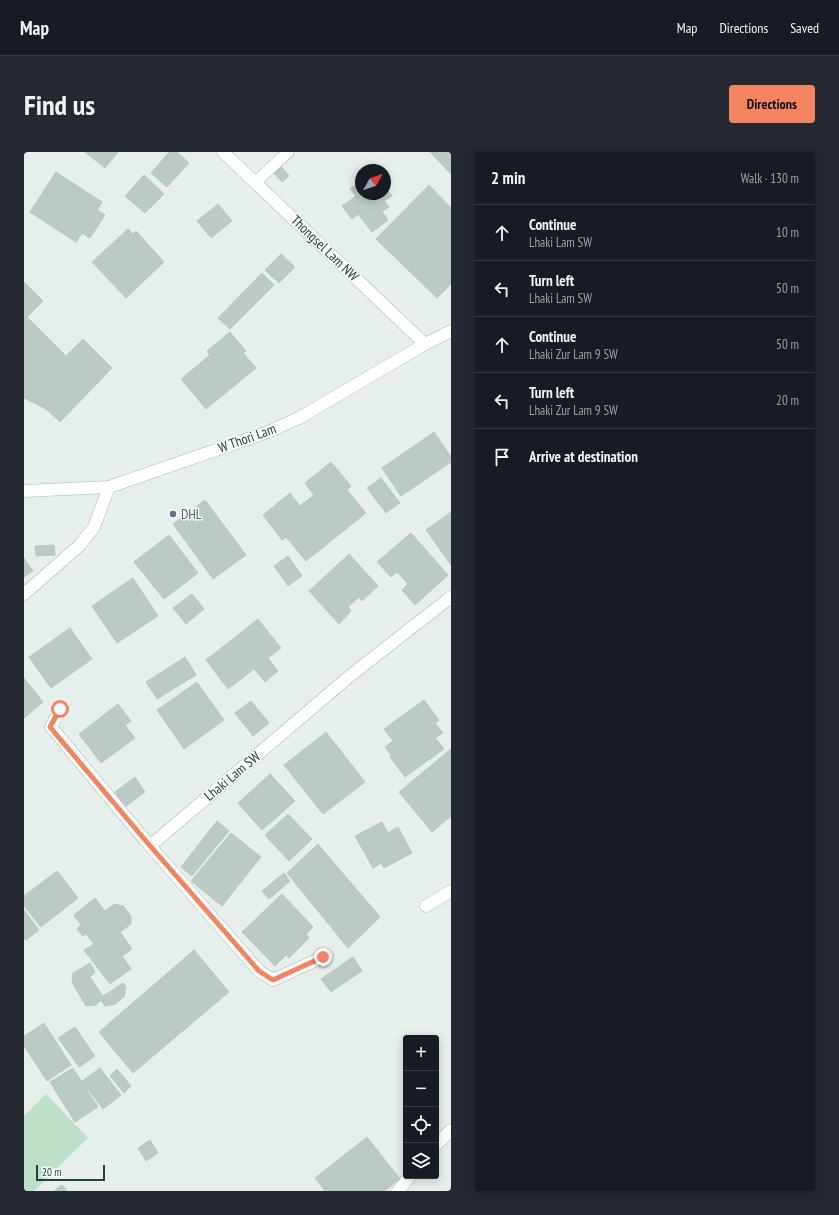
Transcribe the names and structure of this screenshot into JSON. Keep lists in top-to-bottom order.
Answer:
{
  "streets": {
    "street": ["Thongsel Lam NW", "W Thori Lam", "Lhaki Lam SW"]
  },
  "crossings": [
    ["Thongsel Lam NW", "W Thori Lam"]
  ],
  "places": ["DHL"],
  "scale_bar": "20 m",
  "north": "top right",
  "page": {
    "header": "Map",
    "nav": ["Map", "Directions", "Saved"],
    "buttons": "Directions",
    "title": "Find us",
    "heading": ["2 min", "Walk · 130 m"],
    "list": [
      ["Continue", "Lhaki Lam SW", "10 m"],
      ["Turn left", "Lhaki Lam SW", "50 m"],
      ["Continue", "Lhaki Zur Lam 9 SW", "50 m"],
      ["Turn left", "Lhaki Zur Lam 9 SW", "20 m"],
      "Arrive at destination"
    ],
    "map_buttons": ["+", "−"],
    "scale": "20 m"
  }
}
